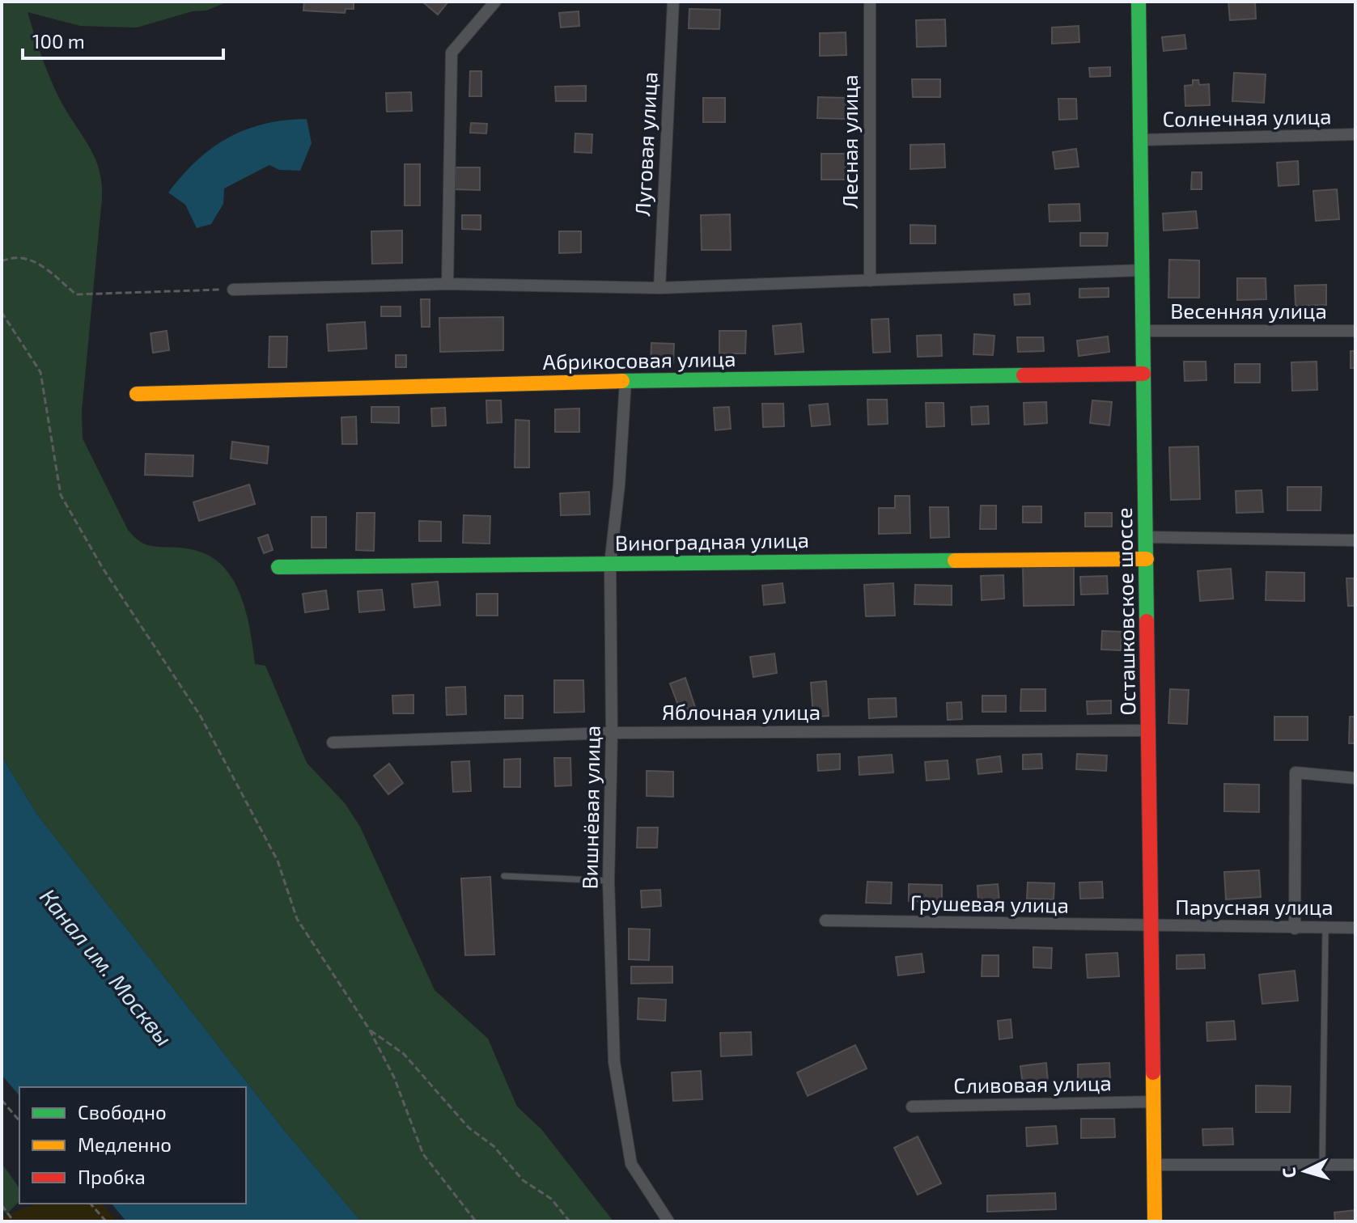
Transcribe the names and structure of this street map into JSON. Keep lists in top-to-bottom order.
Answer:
{
  "streets": {
    "street": [
      "Солнечная улица",
      "Лесная улица",
      "Луговая улица",
      "Весенняя улица",
      "Абрикосовая улица",
      "Виноградная улица",
      "Осташковское шоссе",
      "Яблочная улица",
      "Вишнёвая улица",
      "Грушевая улица",
      "Парусная улица",
      "Сливовая улица"
    ]
  },
  "crossings": [
    ["Солнечная улица", "Осташковское шоссе"],
    ["Весенняя улица", "Осташковское шоссе"],
    ["Абрикосовая улица", "Осташковское шоссе"],
    ["Абрикосовая улица", "Вишнёвая улица"],
    ["Виноградная улица", "Осташковское шоссе"],
    ["Виноградная улица", "Вишнёвая улица"],
    ["Осташковское шоссе", "Яблочная улица"],
    ["Осташковское шоссе", "Грушевая улица"],
    ["Осташковское шоссе", "Парусная улица"],
    ["Осташковское шоссе", "Сливовая улица"],
    ["Яблочная улица", "Вишнёвая улица"],
    ["Грушевая улица", "Парусная улица"]
  ],
  "water": ["Канал им. Москвы"],
  "legend": ["Свободно", "Медленно", "Пробка"],
  "scale_bar": "100 m",
  "north": "left"
}
